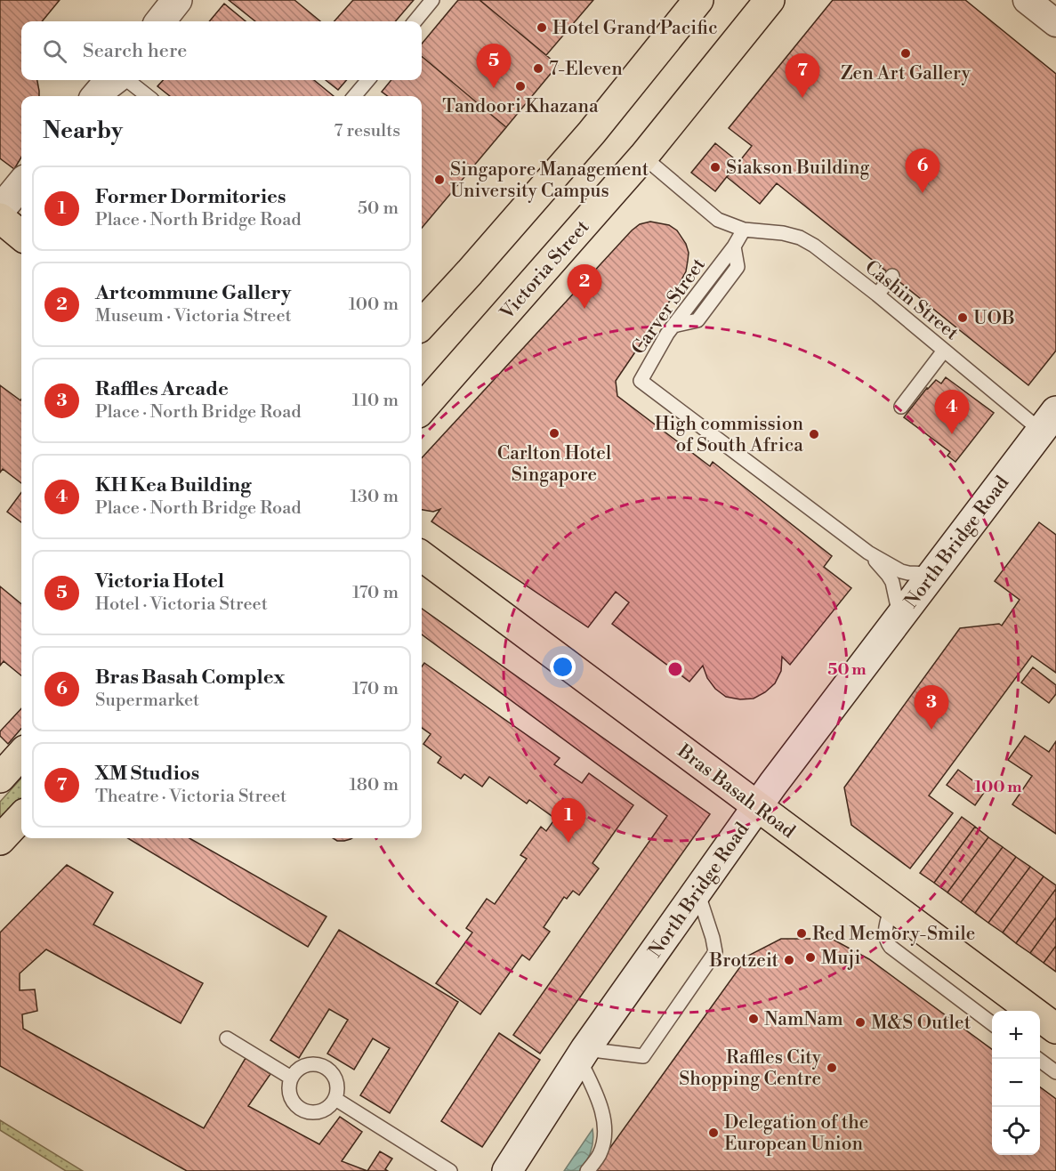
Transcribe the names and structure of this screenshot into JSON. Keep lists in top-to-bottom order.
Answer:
{
  "streets": {
    "main road": ["Victoria Street", "North Bridge Road", "Bras Basah Road"],
    "lane": ["Cashin Street", "Carver Street"]
  },
  "crossings": [
    ["Victoria Street", "Cashin Street"],
    ["Cashin Street", "Carver Street"],
    ["Cashin Street", "North Bridge Road"],
    ["Carver Street", "North Bridge Road"],
    ["North Bridge Road", "Bras Basah Road"]
  ],
  "places": [
    "Hotel Grand Pacific",
    "Zen Art Gallery",
    "7-Eleven",
    "Tandoori Khazana",
    "Siakson Building",
    "Singapore Management University Campus",
    "UOB",
    "Carlton Hotel Singapore",
    "High commission of South Africa",
    "Red Memory-Smile",
    "Muji",
    "Brotzeit",
    "NamNam",
    "M&S Outlet",
    "Raffles City Shopping Centre",
    "Delegation of the European Union"
  ],
  "page": {
    "search": "Search here",
    "pins": [
      "5",
      "7",
      "6",
      "2",
      "4",
      "3",
      "1"
    ],
    "heading": ["Nearby", "7 results"],
    "list": [
      {
        "mark": "1",
        "name": "Former Dormitories",
        "note": "Place · North Bridge Road",
        "value": "50 m"
      },
      {
        "mark": "2",
        "name": "Artcommune Gallery",
        "note": "Museum · Victoria Street",
        "value": "100 m"
      },
      {
        "mark": "3",
        "name": "Raffles Arcade",
        "note": "Place · North Bridge Road",
        "value": "110 m"
      },
      {
        "mark": "4",
        "name": "KH Kea Building",
        "note": "Place · North Bridge Road",
        "value": "130 m"
      },
      {
        "mark": "5",
        "name": "Victoria Hotel",
        "note": "Hotel · Victoria Street",
        "value": "170 m"
      },
      {
        "mark": "6",
        "name": "Bras Basah Complex",
        "note": "Supermarket",
        "value": "170 m"
      },
      {
        "mark": "7",
        "name": "XM Studios",
        "note": "Theatre · Victoria Street",
        "value": "180 m"
      }
    ],
    "map_buttons": ["+", "−"]
  },
  "rings": ["50 m", "100 m"]
}
